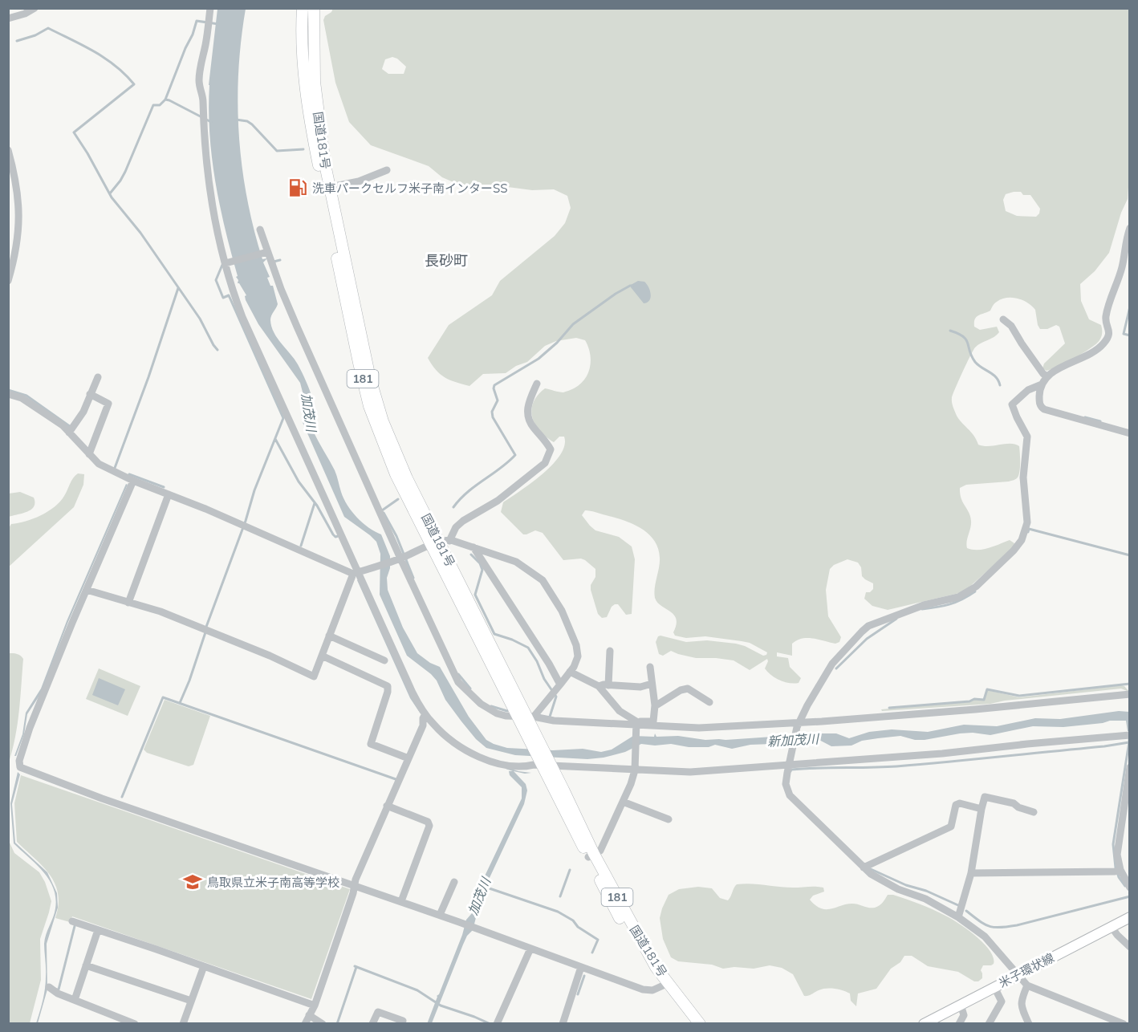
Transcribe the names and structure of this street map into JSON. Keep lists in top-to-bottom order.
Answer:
{
  "streets": {
    "highway": ["国道181号", "181"],
    "main road": ["米子環状線"]
  },
  "districts": ["長砂町"],
  "water": ["加茂川", "新加茂川"],
  "places": {
    "fuel station": ["洗車パークセルフ米子南インターSS"],
    "school or university": ["鳥取県立米子南高等学校"]
  }
}
